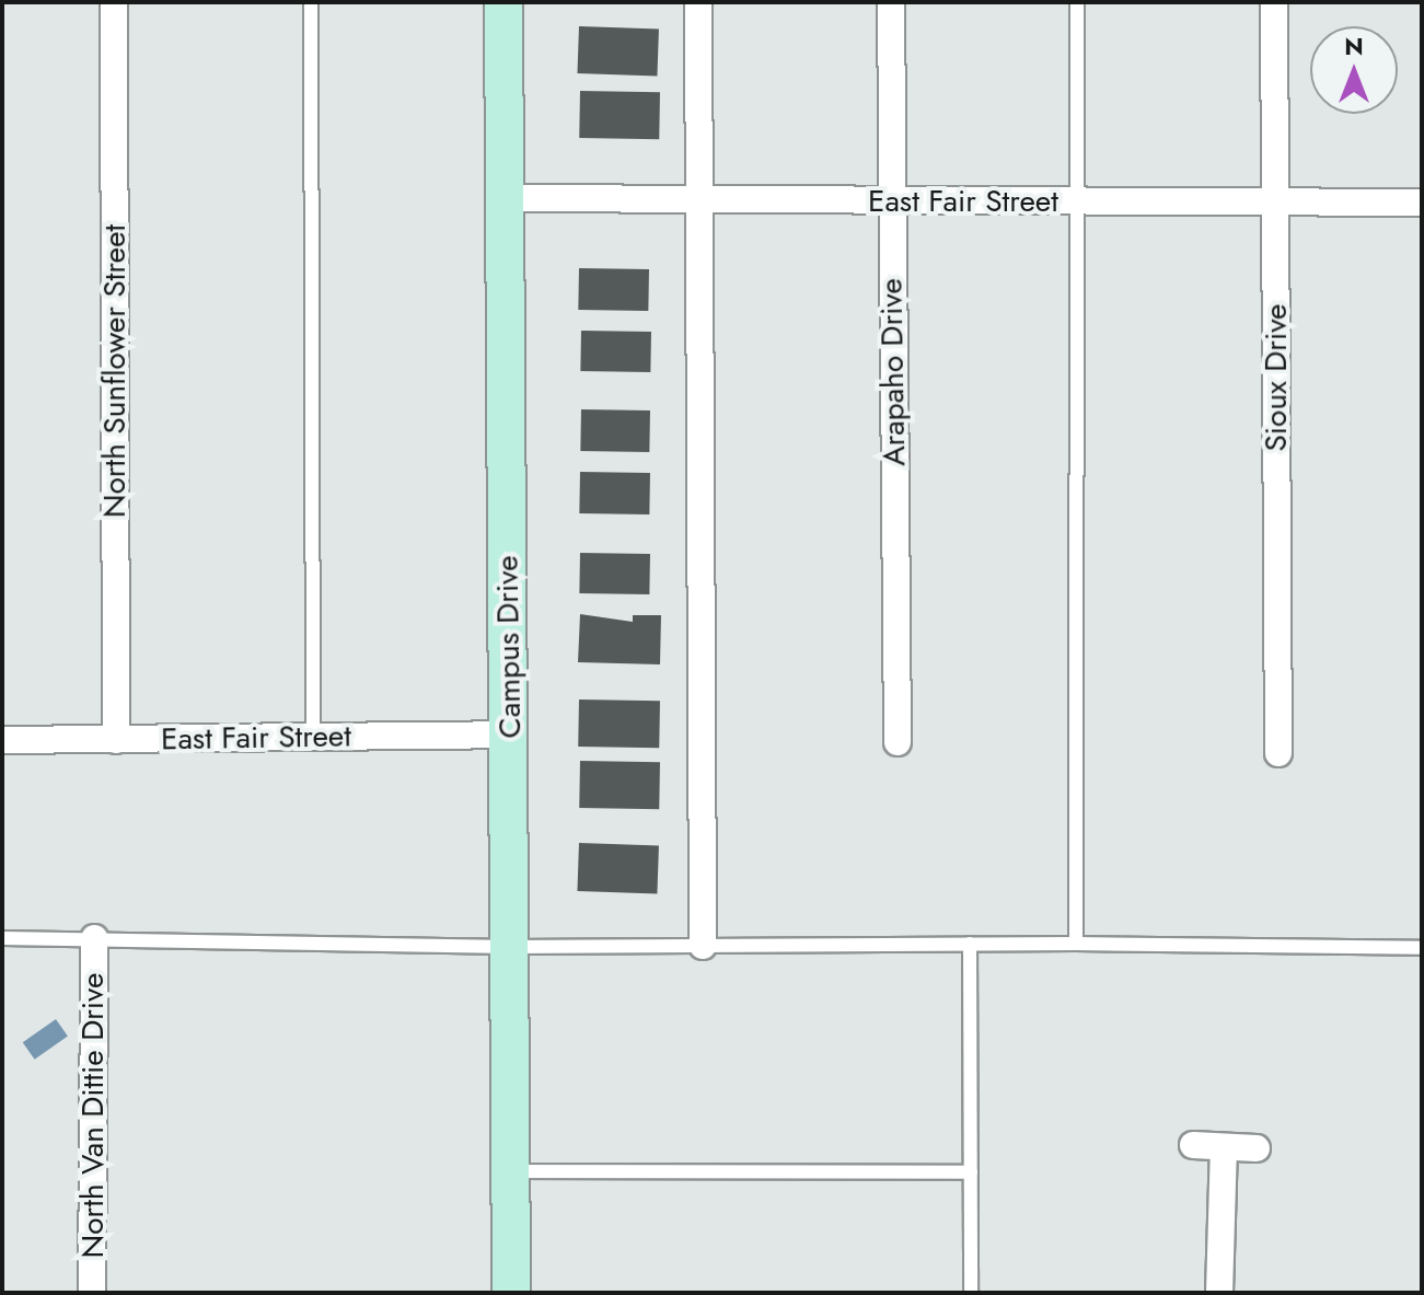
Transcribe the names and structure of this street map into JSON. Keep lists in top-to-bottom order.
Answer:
{
  "streets": {
    "main road": ["Campus Drive"],
    "street": [
      "East Fair Street",
      "North Sunflower Street",
      "Arapaho Drive",
      "Sioux Drive",
      "North Van Dittie Drive"
    ]
  },
  "crossings": [
    ["East Fair Street", "North Sunflower Street"],
    ["East Fair Street", "Arapaho Drive"],
    ["East Fair Street", "Sioux Drive"],
    ["East Fair Street", "Campus Drive"]
  ],
  "north": "top"
}
